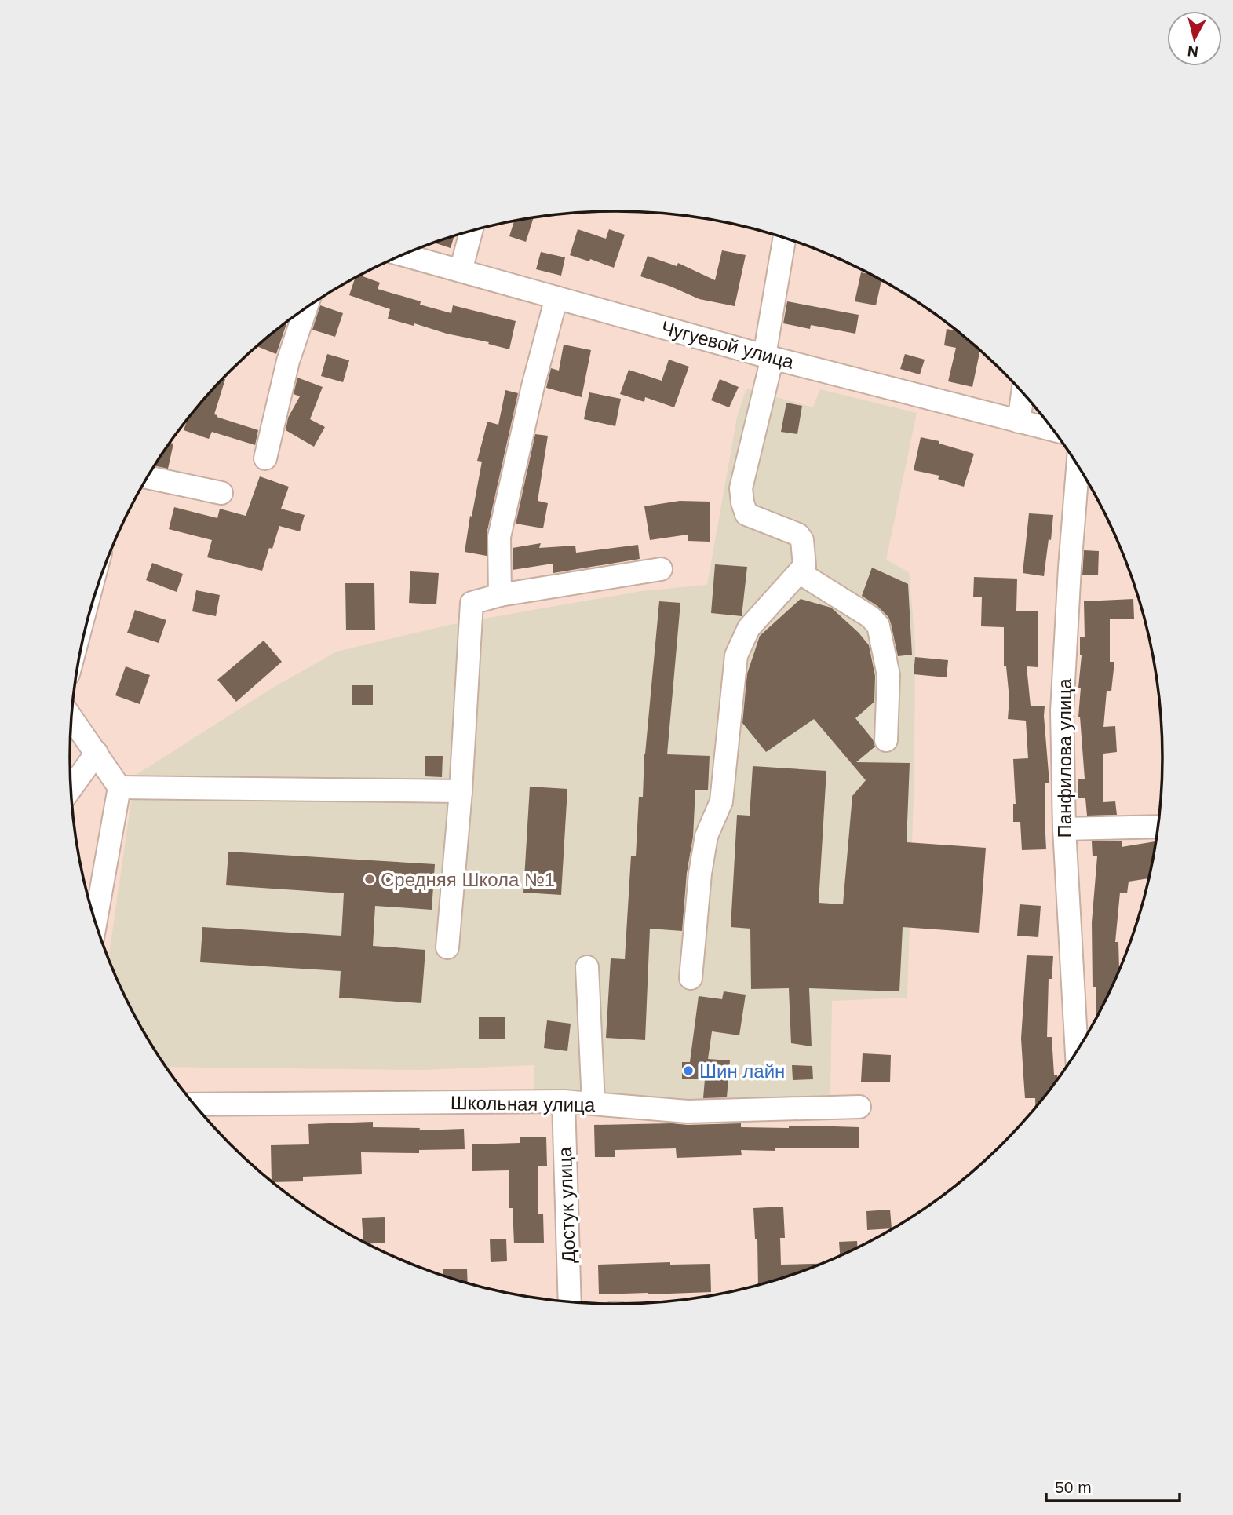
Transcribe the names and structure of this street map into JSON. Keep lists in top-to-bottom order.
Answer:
{
  "streets": {
    "street": [
      "Чугуевой улица",
      "Панфилова улица",
      "Школьная улица",
      "Достук улица"
    ]
  },
  "crossings": [
    ["Школьная улица", "Достук улица"]
  ],
  "places": ["Средняя Школа №1", "Шин лайн"],
  "scale_bar": "50 m",
  "north": "bottom"
}
